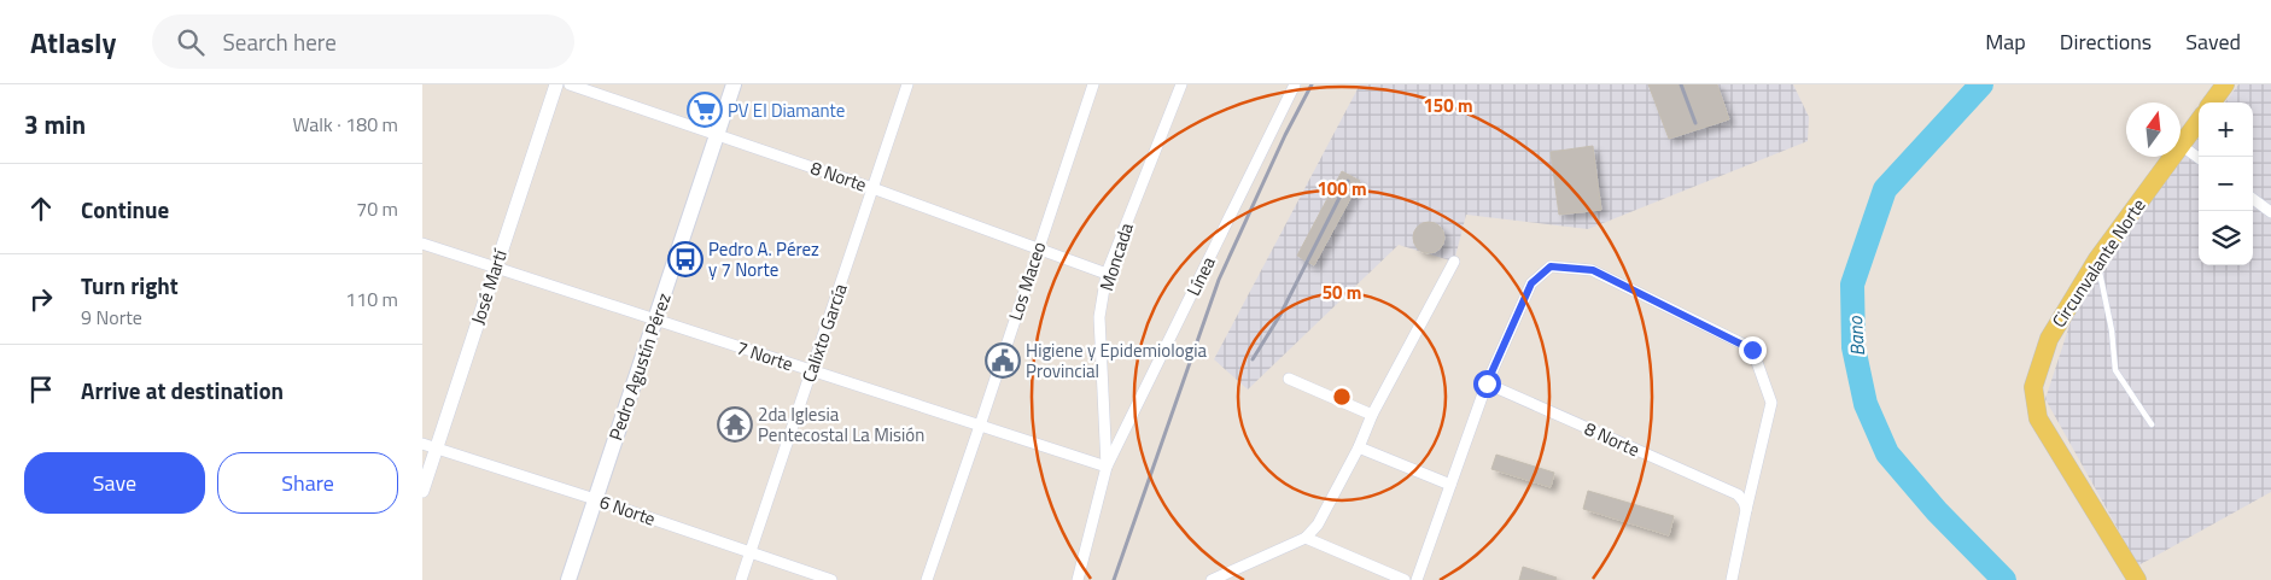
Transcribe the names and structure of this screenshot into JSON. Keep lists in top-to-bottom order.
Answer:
{
  "streets": {
    "main road": ["Circunvalante Norte", "Pedro Agustín Pérez"],
    "street": [
      "8 Norte",
      "Moncada",
      "Línea",
      "Los Maceo",
      "José Martí",
      "Calixto García",
      "7 Norte",
      "6 Norte"
    ]
  },
  "crossings": [
    ["8 Norte", "Moncada"],
    ["8 Norte", "Los Maceo"],
    ["8 Norte", "Calixto García"],
    ["8 Norte", "Pedro Agustín Pérez"],
    ["Moncada", "Línea"],
    ["Moncada", "7 Norte"],
    ["Línea", "7 Norte"],
    ["Los Maceo", "7 Norte"],
    ["José Martí", "7 Norte"],
    ["José Martí", "6 Norte"],
    ["Calixto García", "7 Norte"],
    ["Calixto García", "6 Norte"],
    ["7 Norte", "Pedro Agustín Pérez"],
    ["Pedro Agustín Pérez", "6 Norte"]
  ],
  "water": ["Bano"],
  "places": {
    "supermarket": ["PV El Diamante"],
    "bus stop": ["Pedro A. Pérez y 7 Norte"],
    "public building": ["Higiene y Epidemiologia Provincial"],
    "temple": ["2da Iglesia Pentecostal La Misión"]
  },
  "north": "top",
  "page": {
    "header": "Atlasly",
    "search": "Search here",
    "nav": ["Map", "Directions", "Saved"],
    "heading": ["3 min", "Walk · 180 m"],
    "map_buttons": ["+", "−"],
    "list": [
      ["Continue", "70 m"],
      ["Turn right", "9 Norte", "110 m"],
      "Arrive at destination"
    ],
    "buttons": ["Save", "Share"]
  },
  "rings": ["150 m", "100 m", "50 m"]
}
